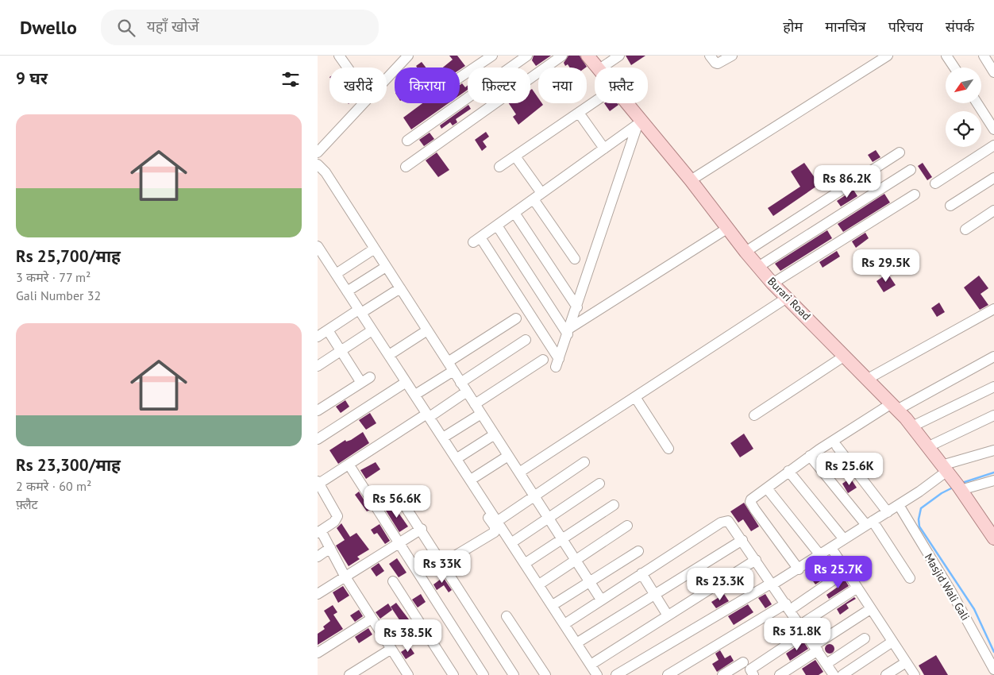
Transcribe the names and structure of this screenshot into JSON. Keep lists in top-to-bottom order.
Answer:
{
  "streets": {
    "main road": ["Burari Road"],
    "street": ["Masjid Wali Gali"]
  },
  "north": "bottom left",
  "page": {
    "header": "Dwello",
    "search": "यहाँ खोजें",
    "nav": [
      "होम",
      "मानचित्र",
      "परिचय",
      "संपर्क"
    ],
    "heading": "9 घर",
    "chip": [
      "खरीदें",
      "किराया",
      "फ़िल्टर",
      "नया",
      "फ़्लैट"
    ],
    "list": [
      {
        "name": "Rs 25,700/माह",
        "note": "3 कमरे · 77 m² · Gali Number 32"
      },
      {
        "name": "Rs 23,300/माह",
        "note": "2 कमरे · 60 m² · फ़्लैट"
      }
    ],
    "price": [
      "Rs 86.2K",
      "Rs 29.5K",
      "Rs 25.6K",
      "Rs 56.6K",
      "Rs 33K",
      "Rs 25.7K",
      "Rs 23.3K",
      "Rs 31.8K",
      "Rs 38.5K"
    ]
  }
}
